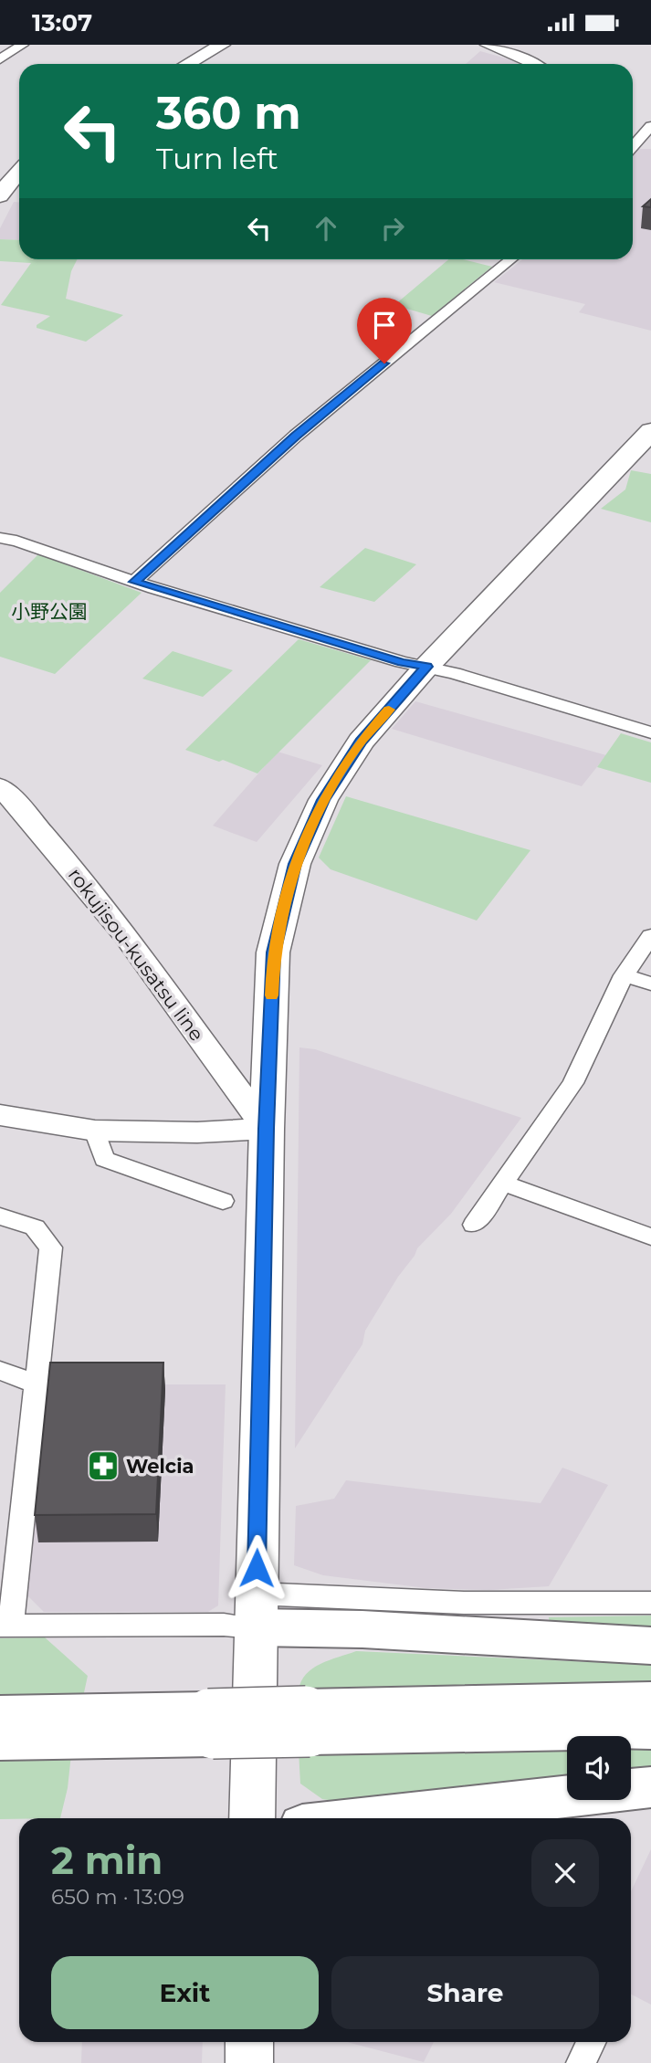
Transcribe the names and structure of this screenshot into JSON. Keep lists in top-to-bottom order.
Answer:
{
  "streets": {
    "main road": ["rokujisou-kusatsu line"]
  },
  "parks": ["小野公園"],
  "places": {
    "pharmacy": ["Welcia"]
  },
  "page": {
    "status": "13:07",
    "turn": ["360 m", "Turn left"],
    "heading": ["2 min", "650 m · 13:09"],
    "buttons": ["Exit", "Share"]
  }
}
